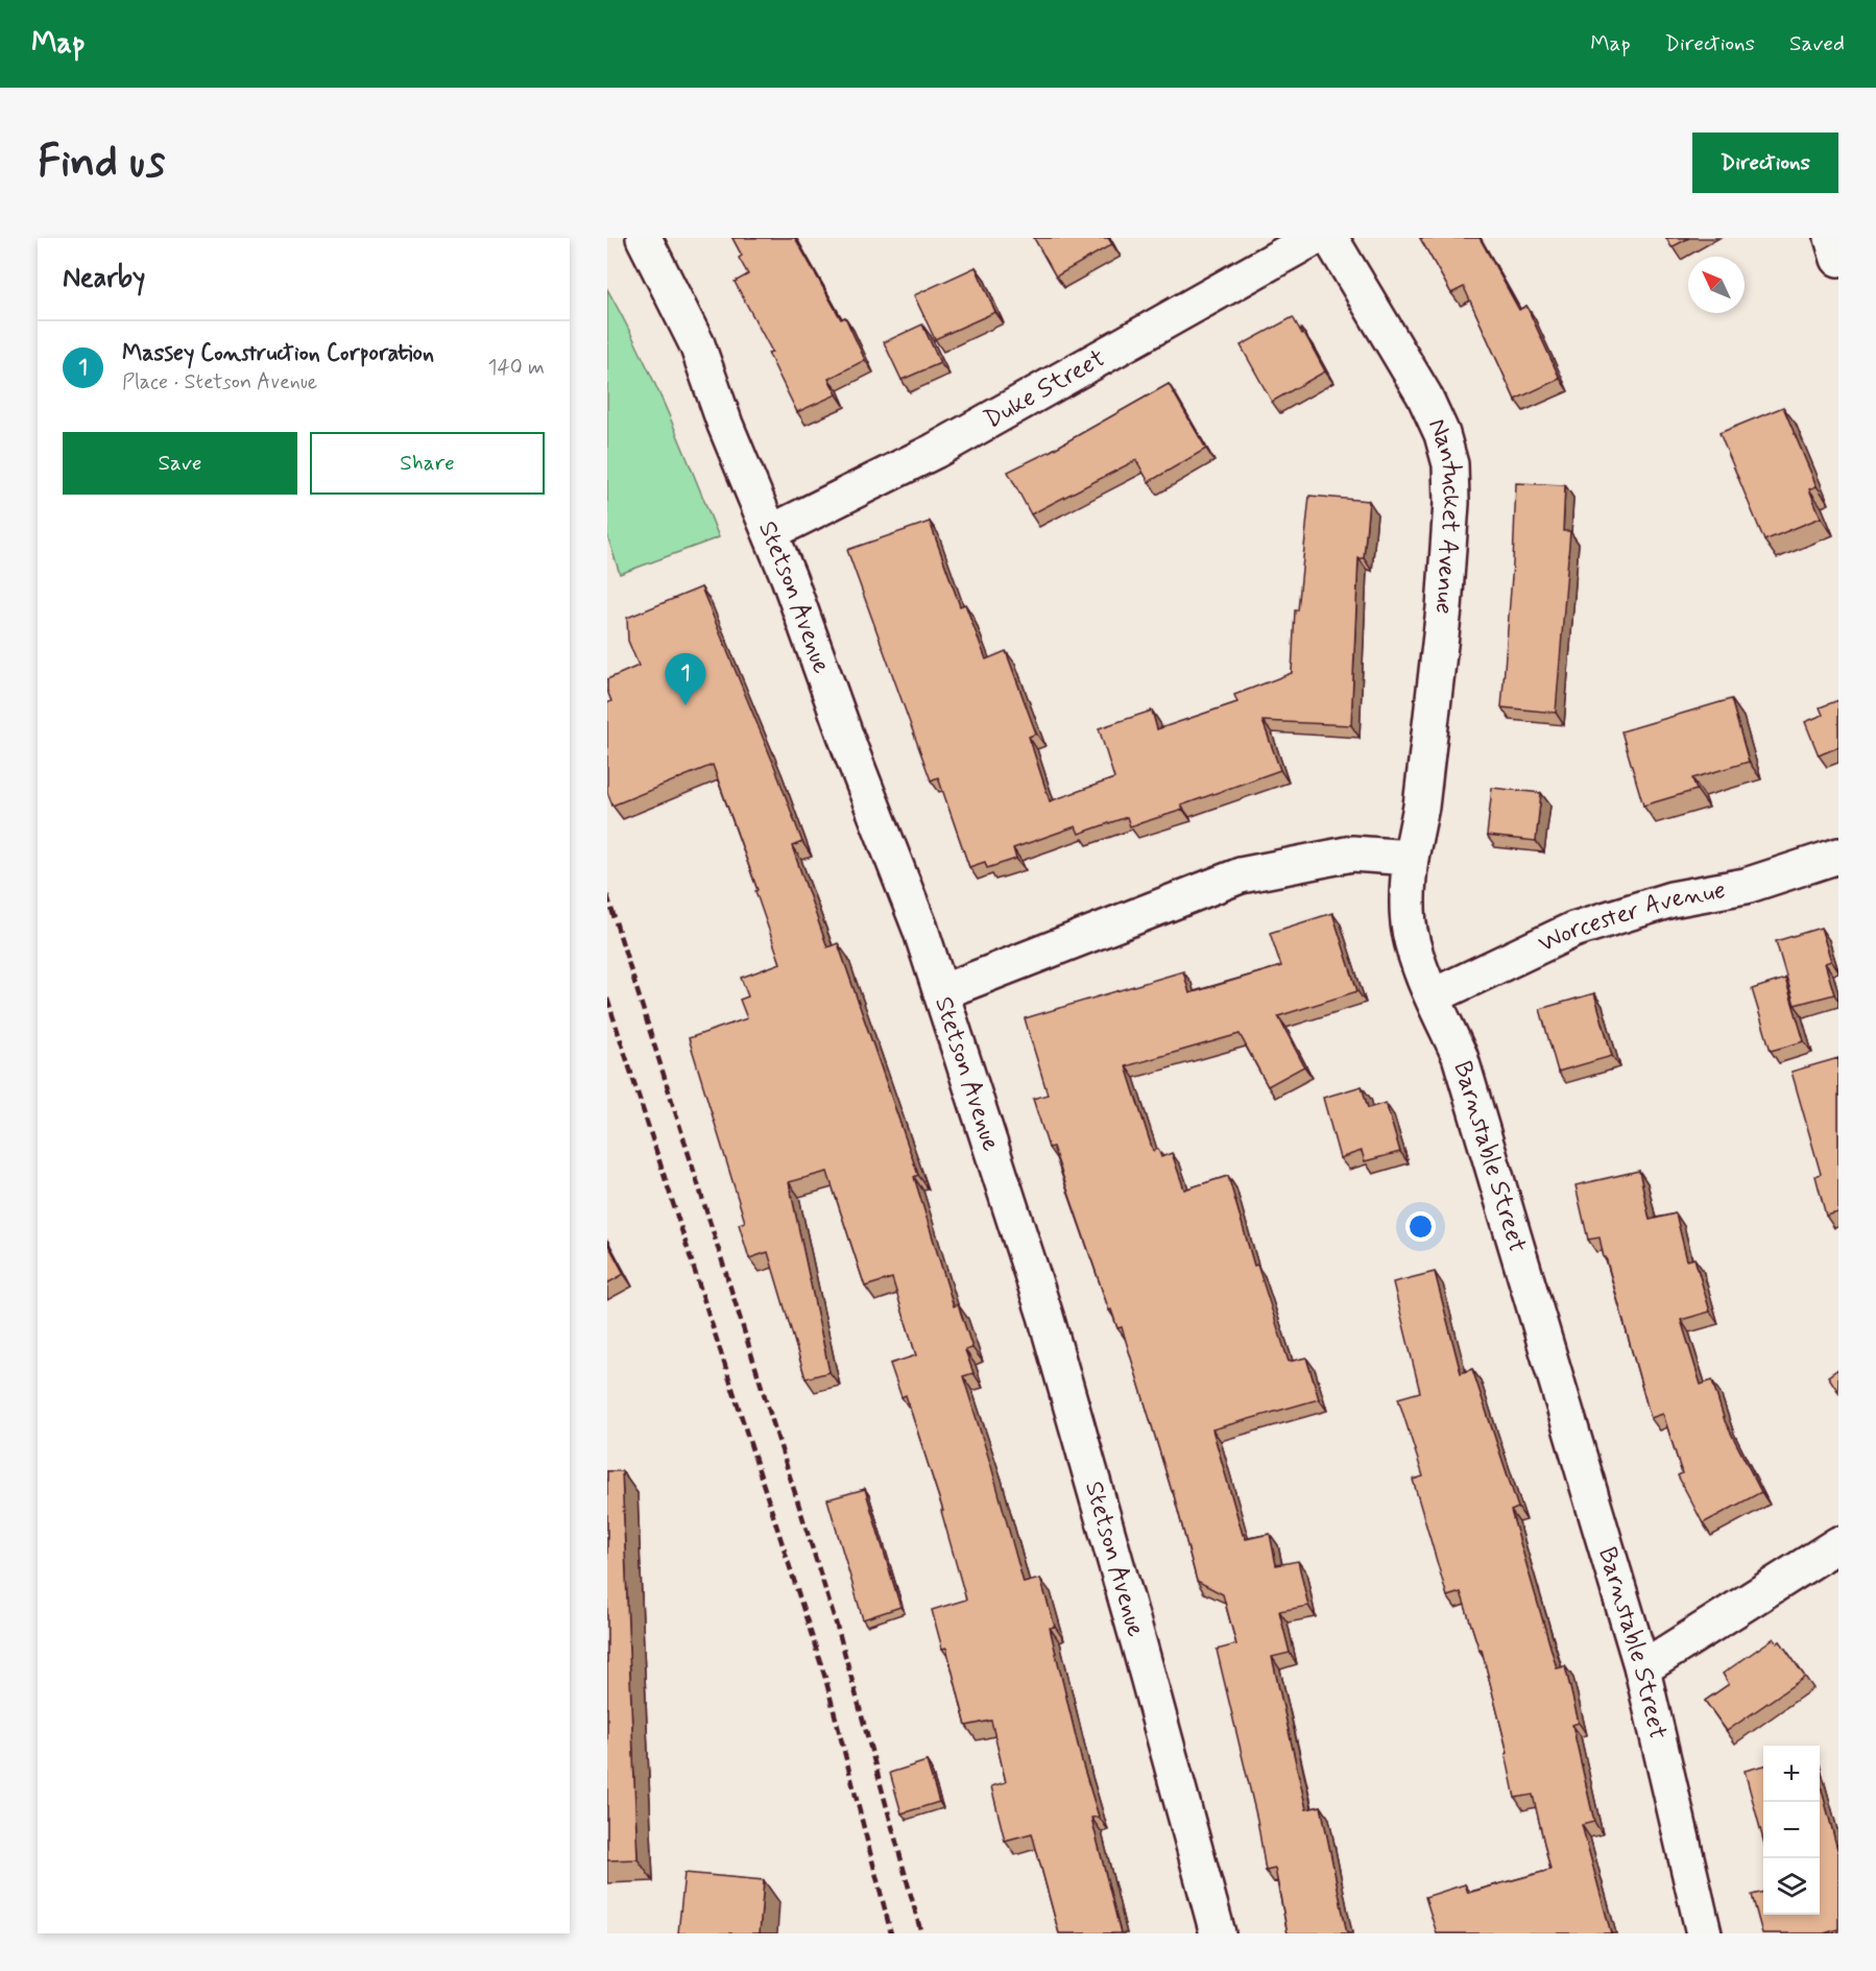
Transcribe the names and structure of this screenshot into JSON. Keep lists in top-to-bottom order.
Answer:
{
  "streets": {
    "street": [
      "Duke Street",
      "Nantucket Avenue",
      "Stetson Avenue",
      "Worcester Avenue",
      "Barnstable Street"
    ]
  },
  "crossings": [
    ["Duke Street", "Stetson Avenue"],
    ["Nantucket Avenue", "Barnstable Street"],
    ["Worcester Avenue", "Barnstable Street"]
  ],
  "north": "top left",
  "page": {
    "header": "Map",
    "nav": ["Map", "Directions", "Saved"],
    "buttons": [
      "Directions",
      ["Save", "Share"]
    ],
    "title": "Find us",
    "heading": "Nearby",
    "list": [
      {
        "mark": "1",
        "name": "Massey Construction Corporation",
        "note": "Place · Stetson Avenue",
        "value": "140 m"
      }
    ],
    "pins": "1",
    "map_buttons": ["+", "−"]
  }
}
